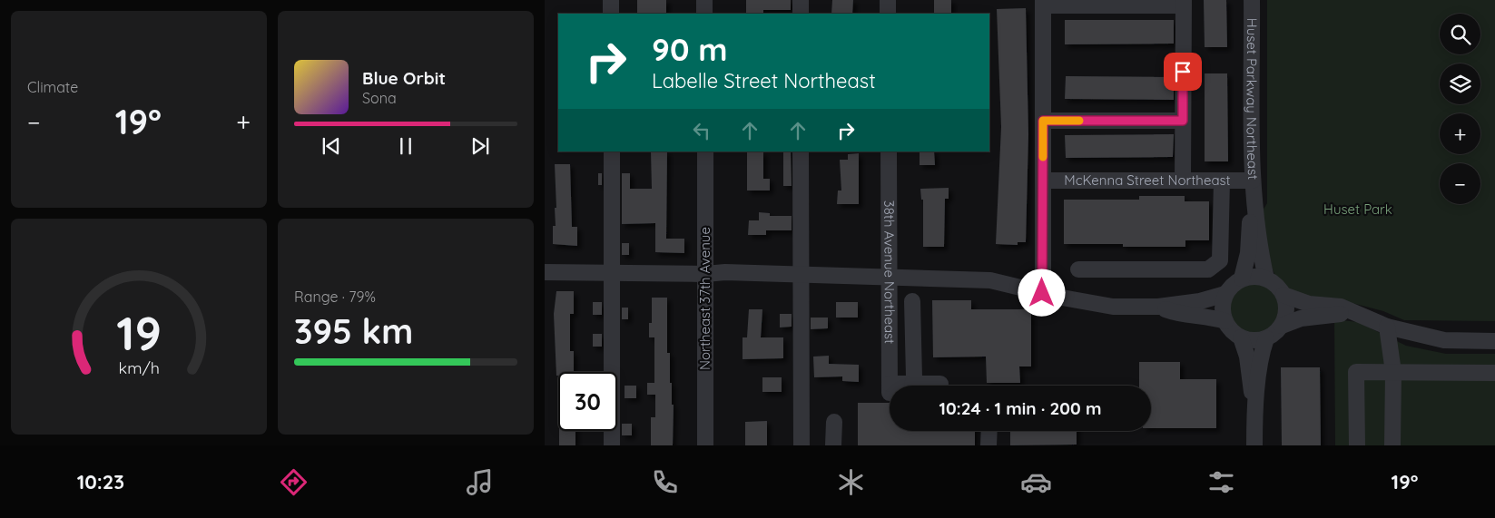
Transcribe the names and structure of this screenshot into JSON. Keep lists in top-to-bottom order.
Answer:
{
  "streets": {
    "street": [
      "Huset Parkway Northeast",
      "McKenna Street Northeast",
      "38th Avenue Northeast",
      "Northeast 37th Avenue"
    ]
  },
  "crossings": [
    ["Huset Parkway Northeast", "McKenna Street Northeast"]
  ],
  "parks": ["Huset Park"],
  "page": {
    "tile": [
      "Climate",
      ["Range · 79%", "395 km"]
    ],
    "map_buttons": ["+", "−"],
    "turn": ["90 m", "Labelle Street Northeast"],
    "song": ["Blue Orbit", "Sona"],
    "heat": ["−", "19°", "+"],
    "limit": "30",
    "trip": "10:24 · 1 min · 200 m",
    "tabs": ["10:23", "19°"],
    "gauge": ["19", "km/h"]
  }
}
